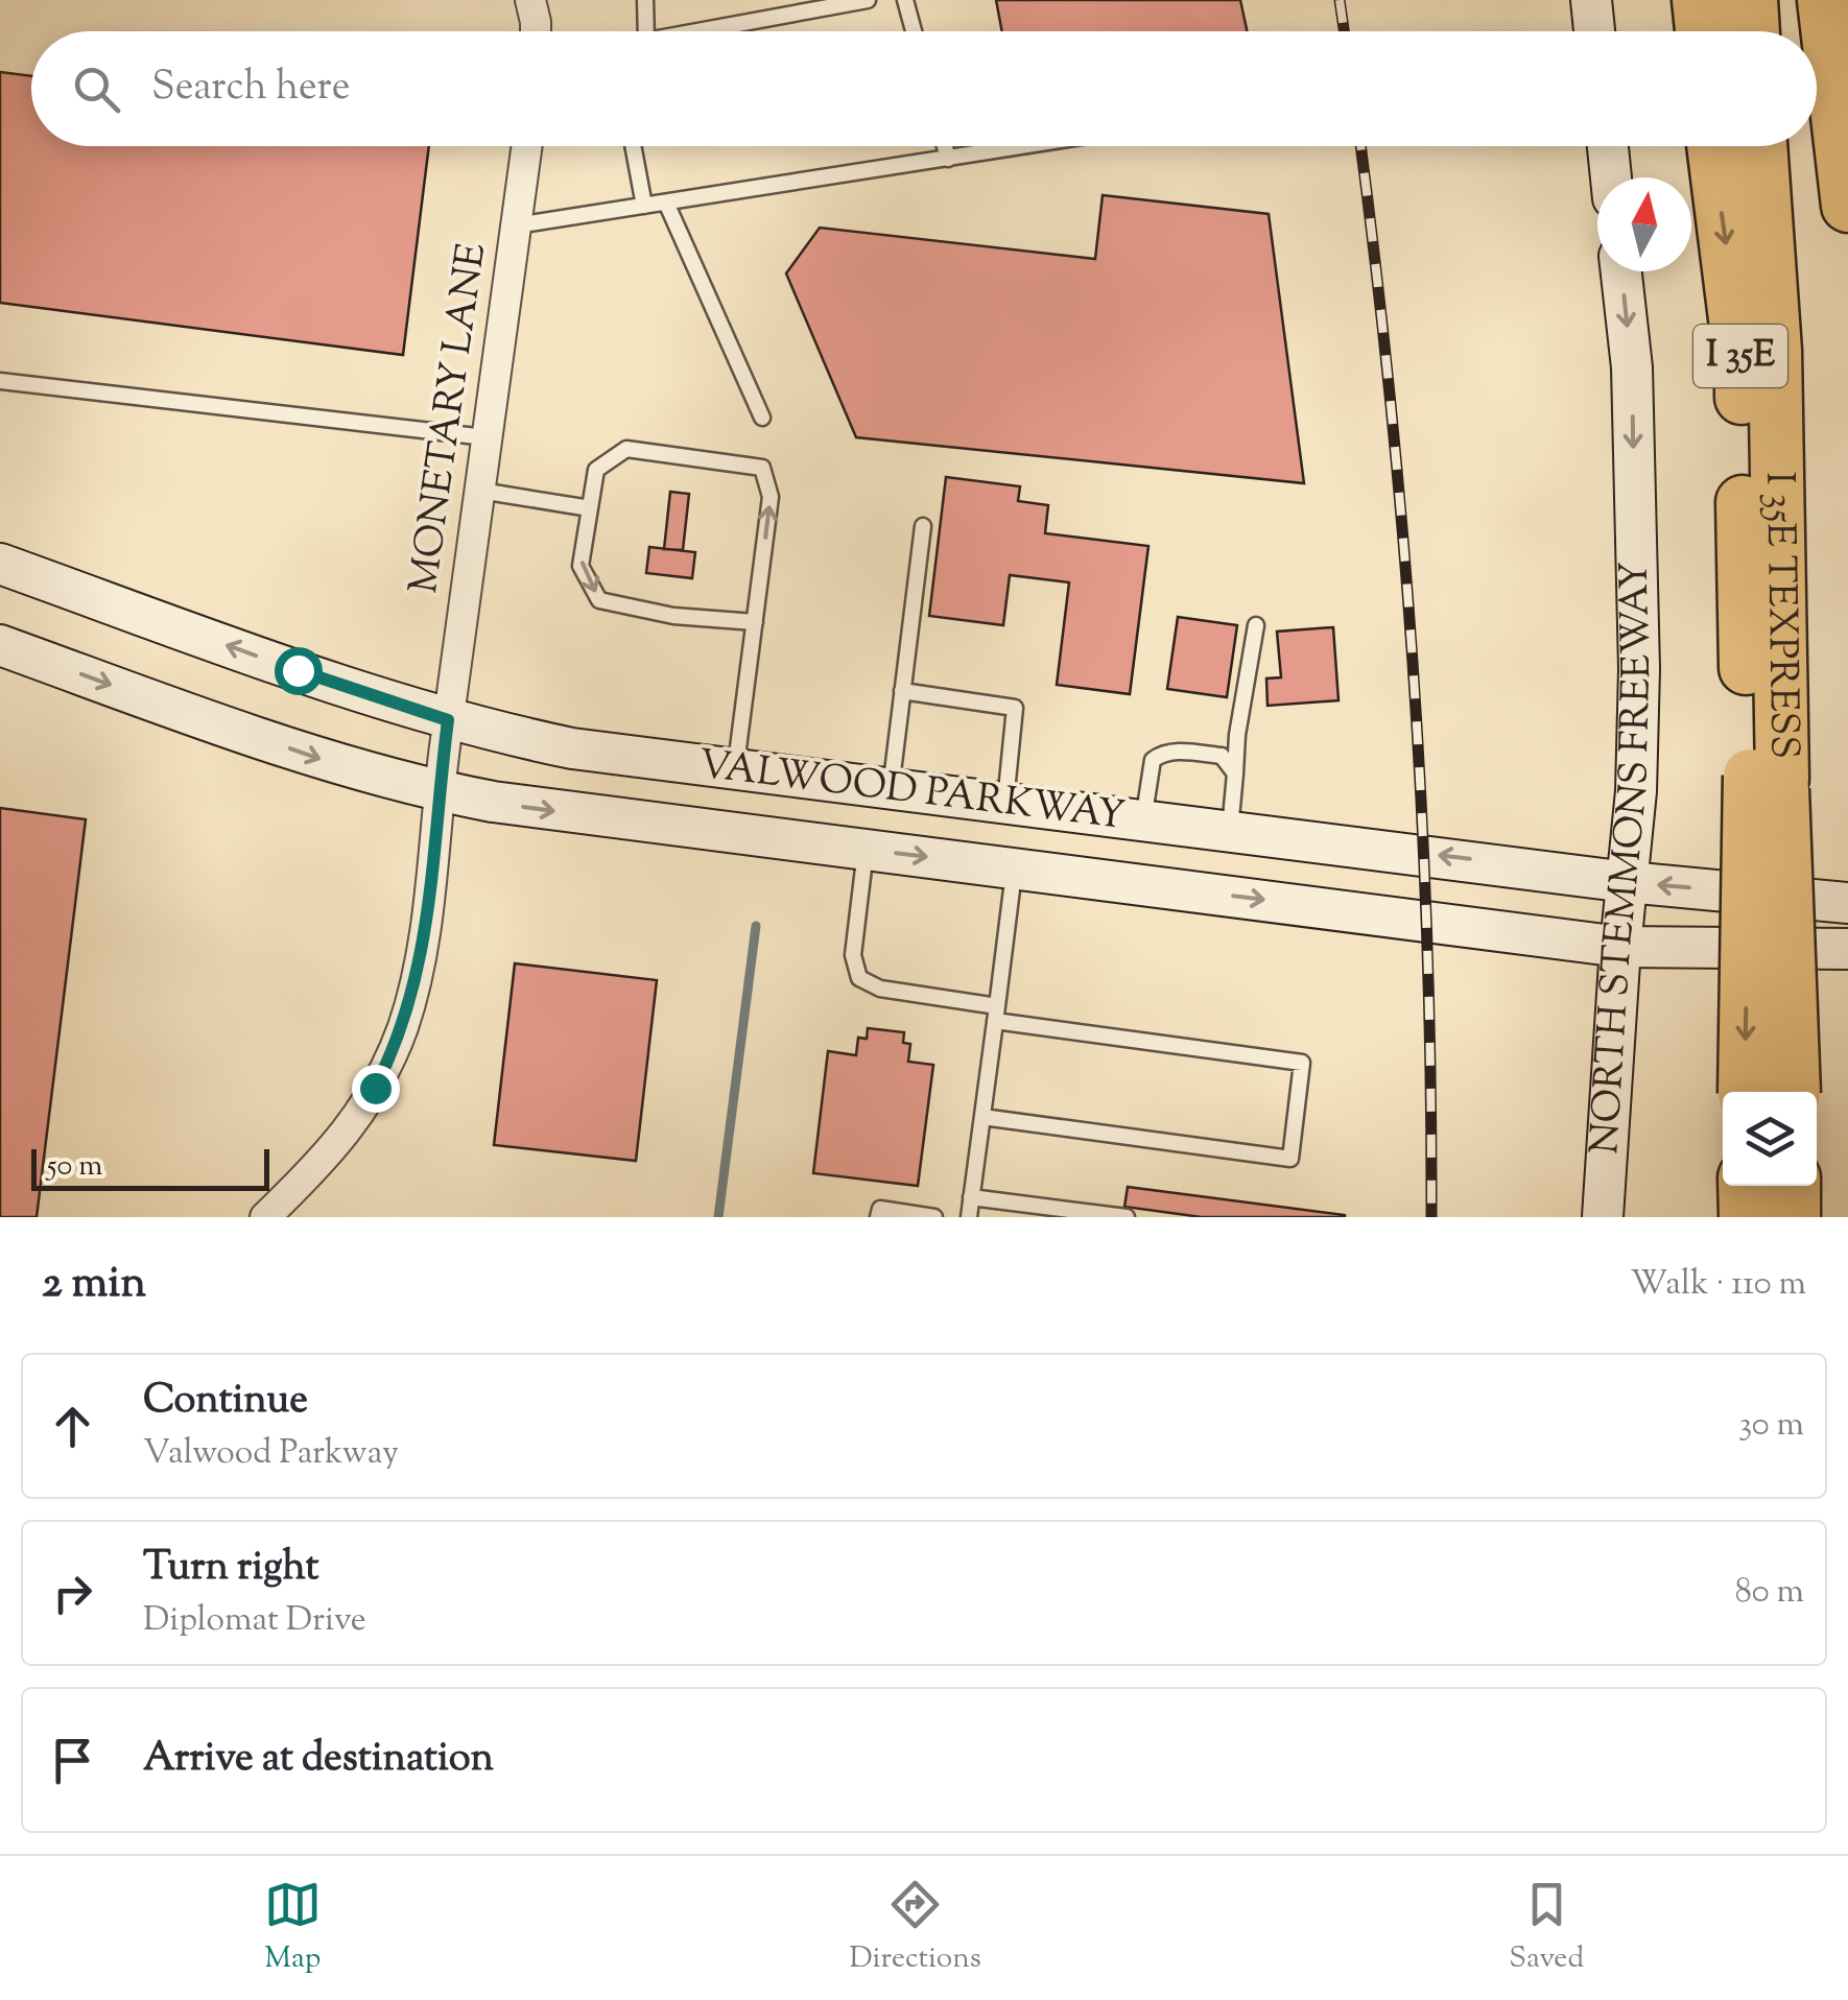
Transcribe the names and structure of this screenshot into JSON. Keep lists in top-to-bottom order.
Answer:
{
  "streets": {
    "highway": ["I 35E", "I 35E TEXPRESS"],
    "main road": ["VALWOOD PARKWAY", "NORTH STEMMONS FREEWAY"],
    "street": ["MONETARY LANE"]
  },
  "crossings": [
    ["I 35E", "I 35E TEXPRESS"],
    ["MONETARY LANE", "VALWOOD PARKWAY"],
    ["VALWOOD PARKWAY", "NORTH STEMMONS FREEWAY"]
  ],
  "one_way": ["NORTH STEMMONS FREEWAY"],
  "scale_bar": "50 m",
  "north": "top",
  "page": {
    "search": "Search here",
    "scale": "50 m",
    "heading": ["2 min", "Walk · 110 m"],
    "list": [
      ["Continue", "Valwood Parkway", "30 m"],
      ["Turn right", "Diplomat Drive", "80 m"],
      "Arrive at destination"
    ],
    "nav": ["Map", "Directions", "Saved"]
  }
}
